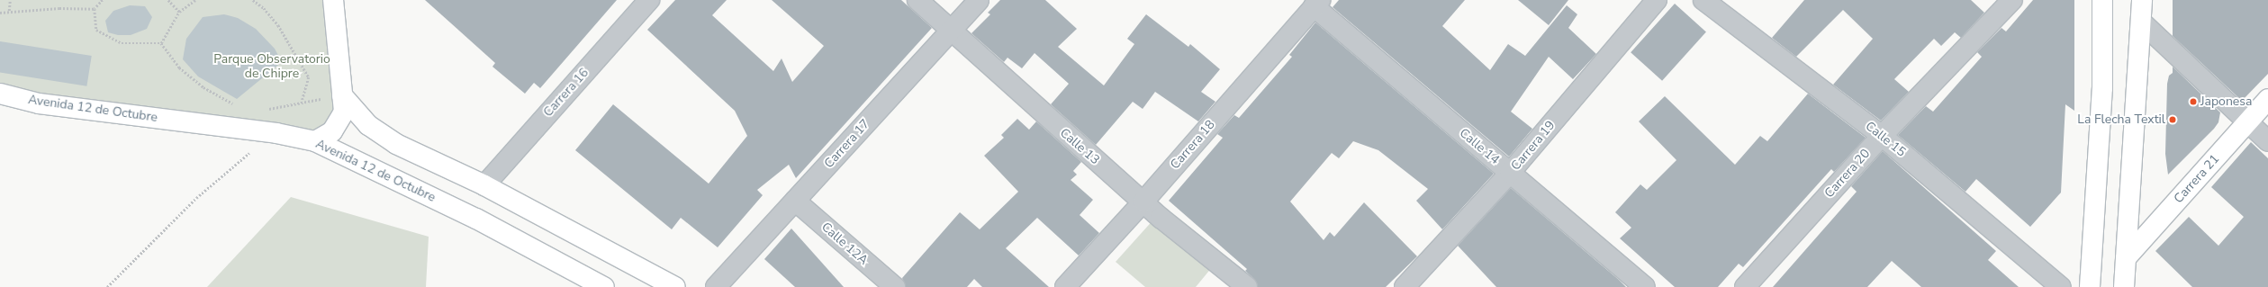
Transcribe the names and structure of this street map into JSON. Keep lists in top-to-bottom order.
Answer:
{
  "streets": {
    "main road": ["Avenida 12 de Octubre", "Carrera 21"],
    "street": [
      "Carrera 16",
      "Calle 15",
      "Carrera 17",
      "Carrera 18",
      "Carrera 19",
      "Calle 13",
      "Calle 14",
      "Carrera 20",
      "Calle 12A"
    ]
  },
  "crossings": [
    ["Calle 15", "Carrera 20"],
    ["Carrera 17", "Calle 13"],
    ["Carrera 17", "Calle 12A"],
    ["Carrera 18", "Calle 13"],
    ["Carrera 18", "Calle 14"],
    ["Carrera 19", "Calle 14"]
  ],
  "parks": ["Parque Observatorio de Chipre"],
  "places": ["Japonesa", "La Flecha Textil"]
}
